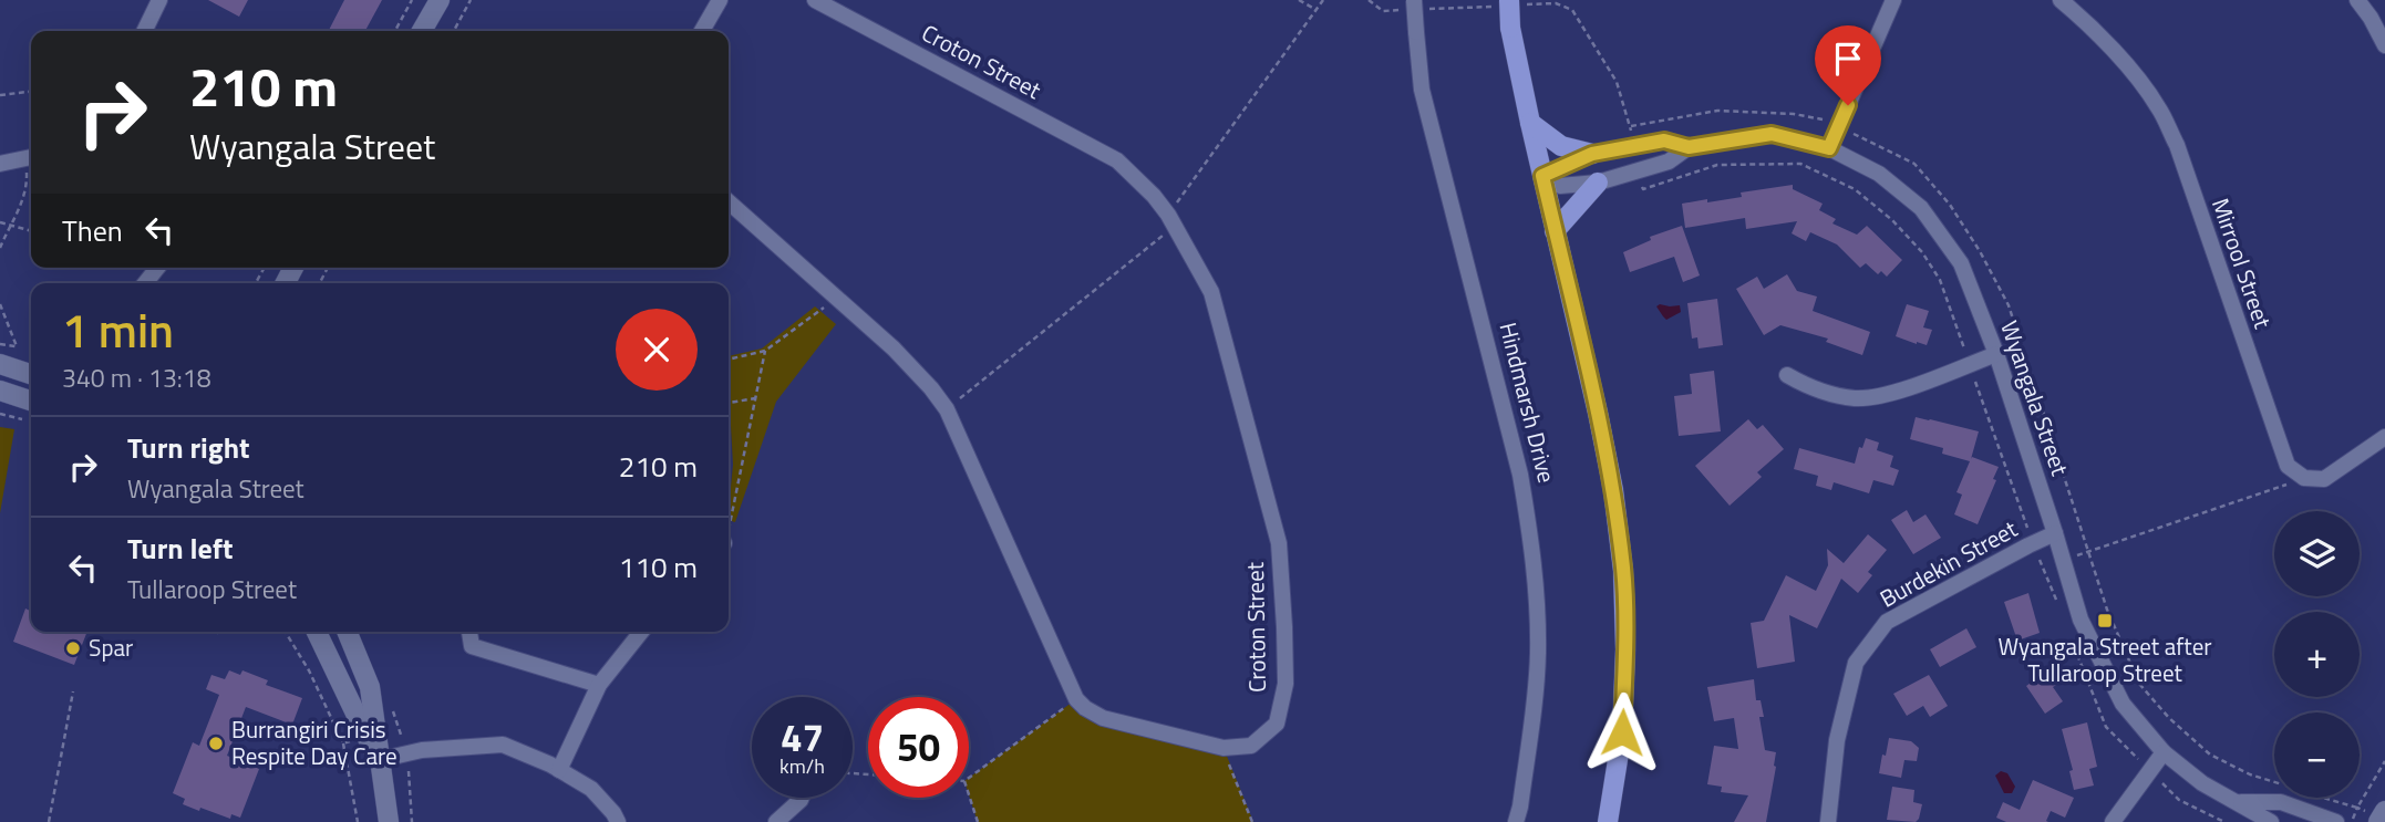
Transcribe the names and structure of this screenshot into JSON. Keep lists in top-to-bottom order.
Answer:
{
  "streets": {
    "street": [
      "Croton Street",
      "Mirrool Street",
      "Wyangala Street",
      "Hindmarsh Drive",
      "Burdekin Street"
    ]
  },
  "crossings": [
    ["Wyangala Street", "Burdekin Street"]
  ],
  "places": {
    "transit": ["Wyangala Street after Tullaroop Street"],
    "other": ["Spar", "Burrangiri Crisis Respite Day Care"]
  },
  "page": {
    "turn": ["210 m", "Wyangala Street"],
    "then": "Then",
    "heading": ["1 min", "340 m · 13:18"],
    "list": [
      {
        "name": "Turn right",
        "note": "Wyangala Street",
        "value": "210 m"
      },
      {
        "name": "Turn left",
        "note": "Tullaroop Street",
        "value": "110 m"
      }
    ],
    "map_buttons": ["+", "−"],
    "speed": "47 km/h",
    "limit": "50"
  }
}
